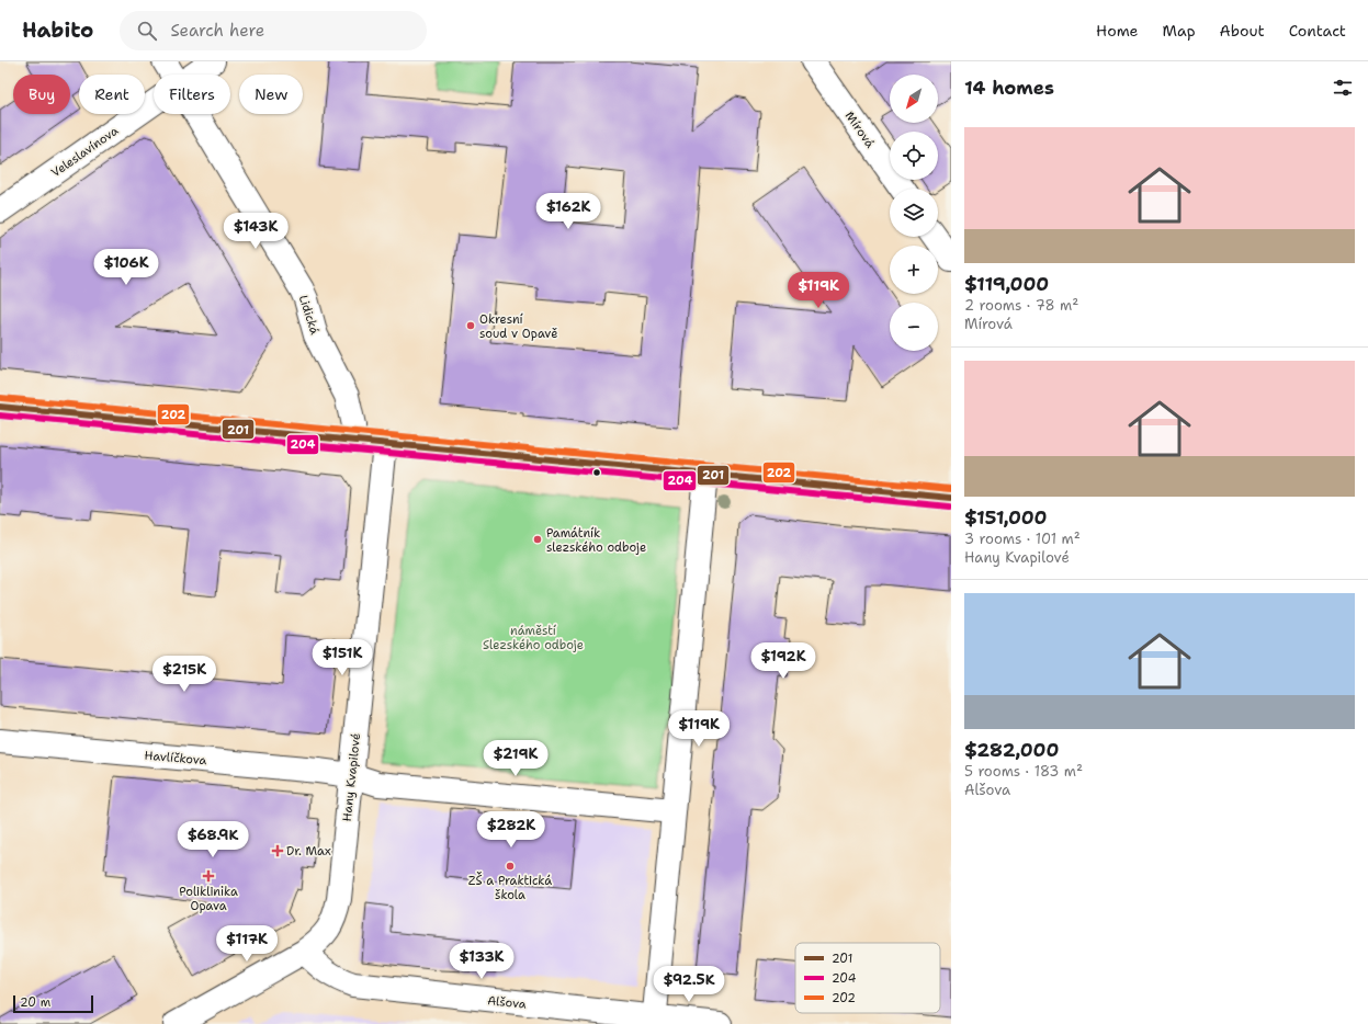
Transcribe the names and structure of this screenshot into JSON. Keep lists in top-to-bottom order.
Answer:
{
  "streets": {
    "street": [
      "Mírová",
      "Veleslavínova",
      "Lidická",
      "Havlíčkova",
      "Hany Kvapilové",
      "Alšova"
    ]
  },
  "crossings": [
    ["Havlíčkova", "Hany Kvapilové"],
    ["Hany Kvapilové", "Alšova"]
  ],
  "parks": ["náměstí Slezského odboje"],
  "places": {
    "other": ["Okresní soud v Opavě", "Památník slezského odboje", "ZŠ a Praktická škola"],
    "health": ["Dr. Max", "Poliklinika Opava"]
  },
  "lines": ["transit line 202", "transit line 201", "transit line 204"],
  "legend": ["201", "204", "202"],
  "scale_bar": "20 m",
  "north": "bottom left",
  "page": {
    "header": "Habito",
    "search": "Search here",
    "nav": [
      "Home",
      "Map",
      "About",
      "Contact"
    ],
    "heading": "14 homes",
    "map_buttons": ["+", "−"],
    "chip": [
      "Buy",
      "Rent",
      "Filters",
      "New"
    ],
    "list": [
      {
        "name": "$119,000",
        "note": "2 rooms · 78 m² · Mírová"
      },
      {
        "name": "$151,000",
        "note": "3 rooms · 101 m² · Hany Kvapilové"
      },
      {
        "name": "$282,000",
        "note": "5 rooms · 183 m² · Alšova"
      }
    ],
    "price": [
      "$162K",
      "$143K",
      "$106K",
      "$119K",
      "$151K",
      "$192K",
      "$215K",
      "$119K",
      "$219K",
      "$282K",
      "$68.9K",
      "$117K",
      "$133K",
      "$92.5K"
    ],
    "scale": "20 m"
  }
}
